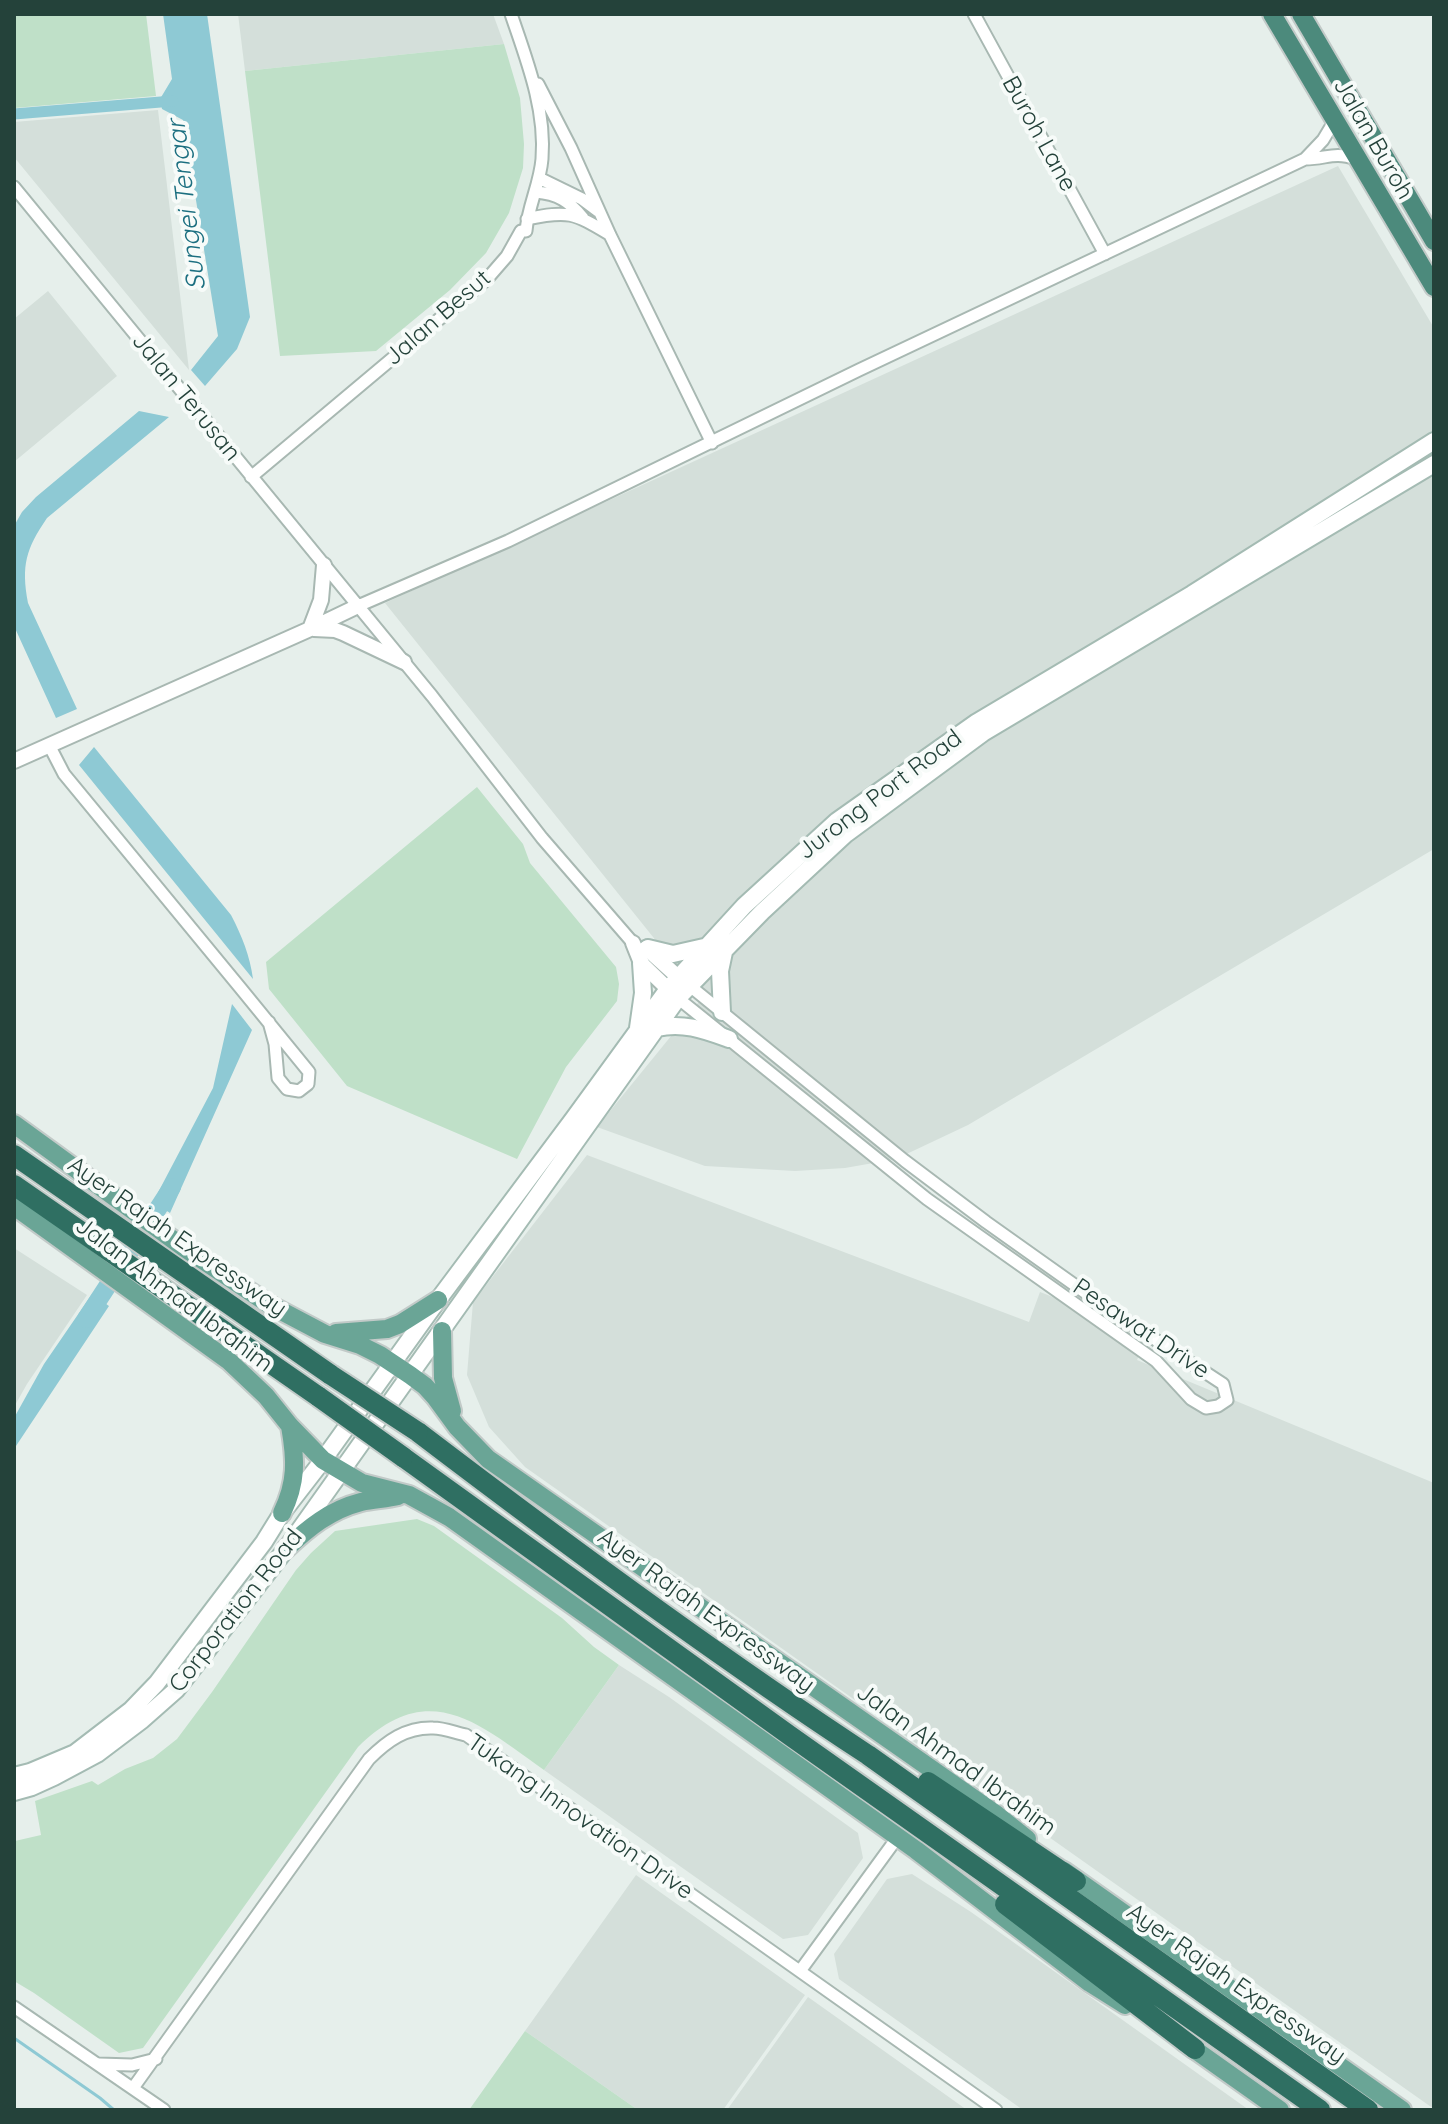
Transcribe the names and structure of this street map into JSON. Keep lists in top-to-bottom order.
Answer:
{
  "streets": {
    "highway": ["Jalan Buroh", "Ayer Rajah Expressway"],
    "main road": ["Jurong Port Road", "Jalan Ahmad Ibrahim", "Corporation Road"],
    "street": [
      "Buroh Lane",
      "Jalan Besut",
      "Jalan Terusan",
      "Pesawat Drive",
      "Tukang Innovation Drive"
    ]
  },
  "crossings": [
    ["Jalan Besut", "Jalan Terusan"],
    ["Jurong Port Road", "Jalan Ahmad Ibrahim"],
    ["Jurong Port Road", "Pesawat Drive"],
    ["Jurong Port Road", "Corporation Road"],
    ["Ayer Rajah Expressway", "Jalan Ahmad Ibrahim"],
    ["Jalan Ahmad Ibrahim", "Corporation Road"]
  ],
  "water": ["Sungei Tengar"]
}
